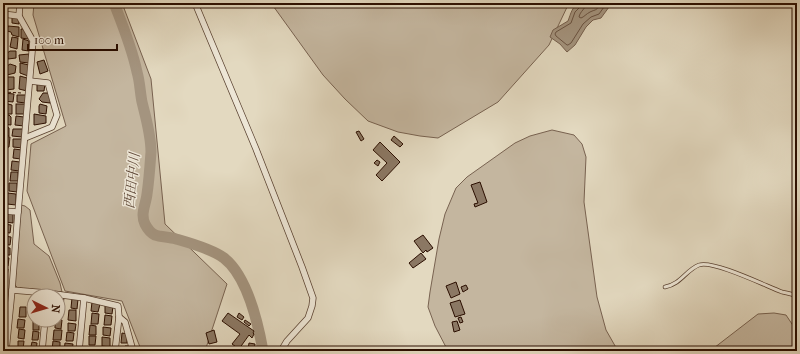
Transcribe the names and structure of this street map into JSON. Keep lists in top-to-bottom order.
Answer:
{
  "water": ["西田中川"],
  "scale_bar": "100 m",
  "north": "right"
}
